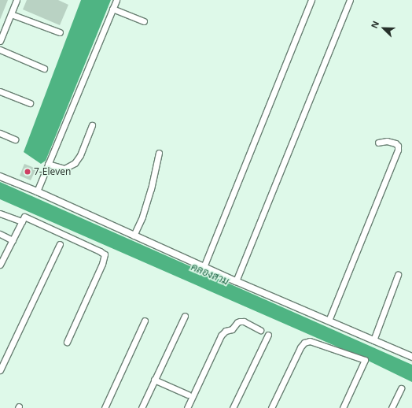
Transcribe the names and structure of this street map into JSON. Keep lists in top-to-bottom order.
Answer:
{
  "water": ["คลองสาม"],
  "places": ["7-Eleven"],
  "north": "top left"
}
